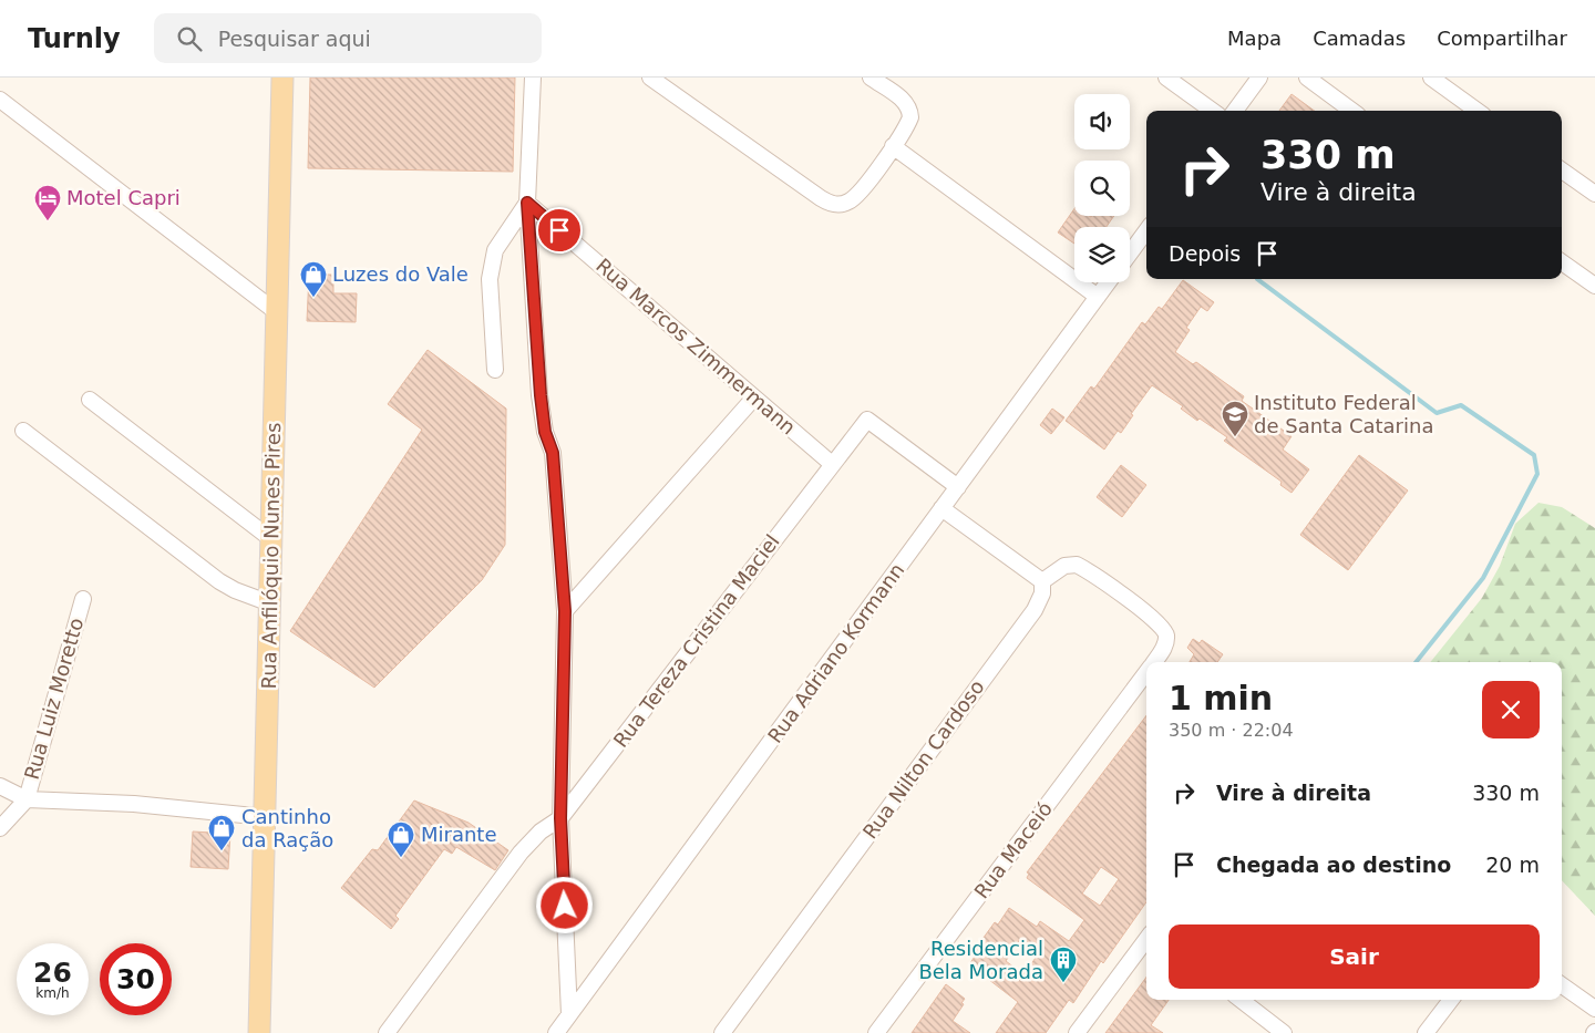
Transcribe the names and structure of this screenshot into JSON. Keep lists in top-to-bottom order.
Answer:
{
  "streets": {
    "main road": ["Rua Anfilóquio Nunes Pires"],
    "street": [
      "Rua Marcos Zimmermann",
      "Rua Tereza Cristina Maciel",
      "Rua Adriano Kormann",
      "Rua Luiz Moretto",
      "Rua Nilton Cardoso",
      "Rua Maceió"
    ]
  },
  "crossings": [
    ["Rua Marcos Zimmermann", "Rua Tereza Cristina Maciel"],
    ["Rua Tereza Cristina Maciel", "Rua Adriano Kormann"],
    ["Rua Nilton Cardoso", "Rua Maceió"]
  ],
  "places": {
    "hotel": ["Motel Capri"],
    "shop": ["Luzes do Vale", "Cantinho da Ração", "Mirante"],
    "school or university": ["Instituto Federal de Santa Catarina"],
    "building": ["Residencial Bela Morada"]
  },
  "page": {
    "header": "Turnly",
    "search": "Pesquisar aqui",
    "nav": ["Mapa", "Camadas", "Compartilhar"],
    "turn": ["330 m", "Vire à direita"],
    "then": "Depois",
    "heading": ["1 min", "350 m · 22:04"],
    "list": [
      {
        "name": "Vire à direita",
        "value": "330 m"
      },
      {
        "name": "Chegada ao destino",
        "value": "20 m"
      }
    ],
    "buttons": "Sair",
    "speed": "26 km/h",
    "limit": "30"
  }
}
